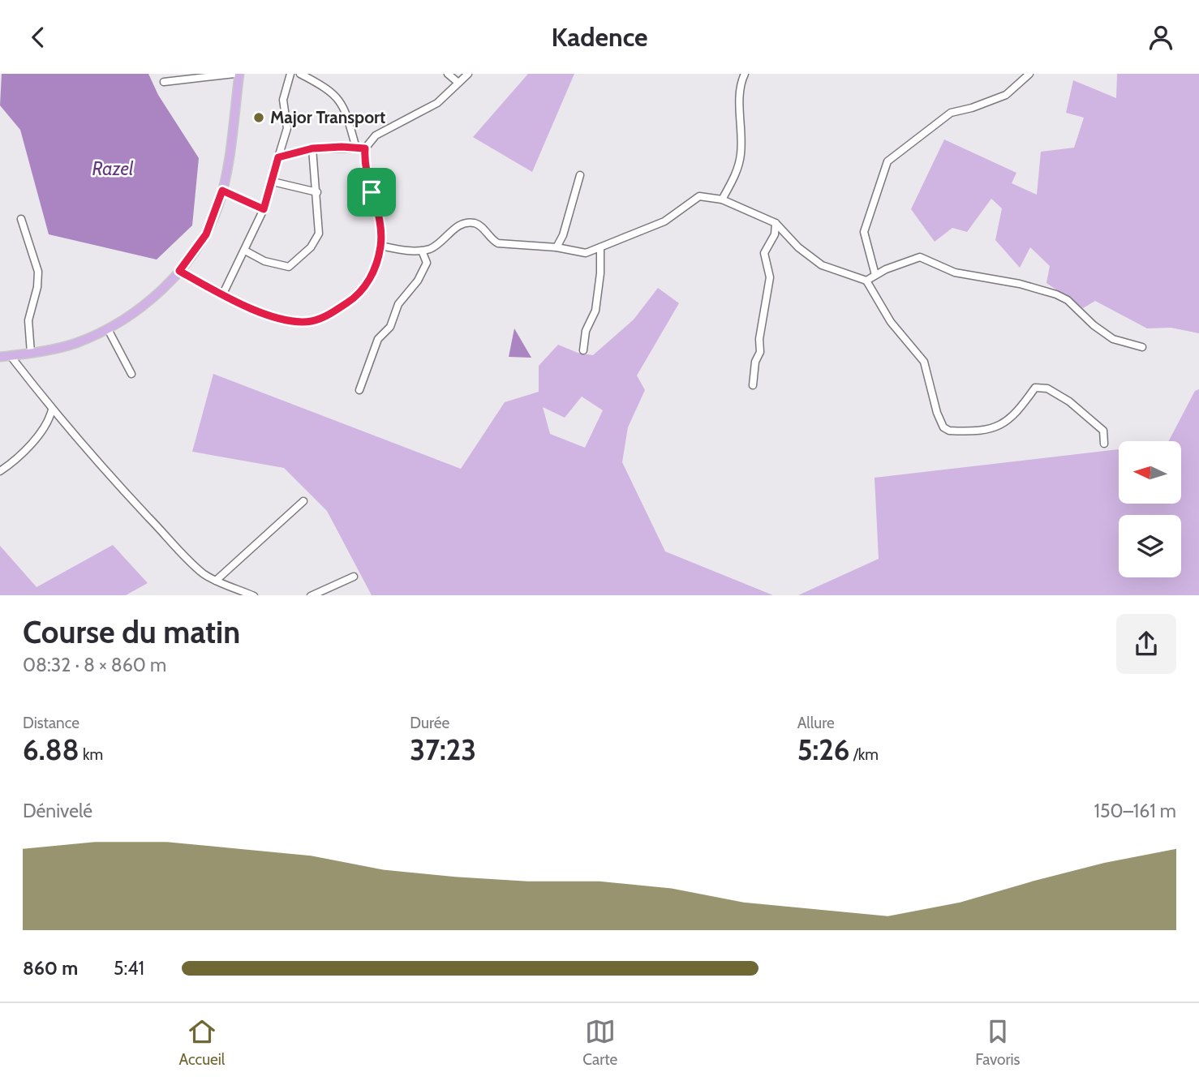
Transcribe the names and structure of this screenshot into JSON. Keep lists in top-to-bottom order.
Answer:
{
  "water": ["Razel"],
  "places": ["Major Transport"],
  "north": "left",
  "page": {
    "header": "Kadence",
    "heading": ["Course du matin", "08:32 · 8 × 860 m"],
    "stats": [
      ["Distance", "6.88 km"],
      ["Durée", "37:23"],
      ["Allure", "5:26 /km"]
    ],
    "chart": ["Dénivelé", "150–161 m"],
    "list": [
      {
        "name": "860 m",
        "note": "5:41"
      }
    ],
    "tabs": ["Accueil", "Carte", "Favoris"]
  }
}
